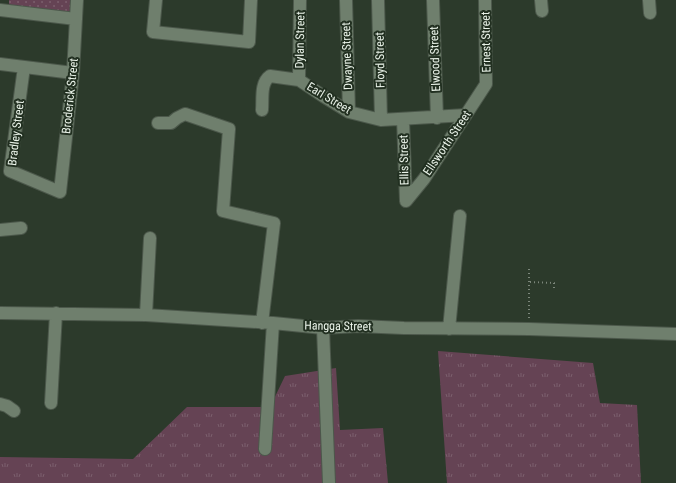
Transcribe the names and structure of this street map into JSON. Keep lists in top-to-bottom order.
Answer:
{
  "streets": {
    "street": [
      "Dylan Street",
      "Ernest Street",
      "Dwayne Street",
      "Elwood Street",
      "Floyd Street",
      "Broderick Street",
      "Earl Street",
      "Bradley Street",
      "Ellsworth Street",
      "Ellis Street",
      "Hangga Street"
    ]
  },
  "crossings": [
    ["Dylan Street", "Earl Street"],
    ["Ernest Street", "Ellsworth Street"],
    ["Dwayne Street", "Earl Street"],
    ["Elwood Street", "Earl Street"],
    ["Floyd Street", "Earl Street"],
    ["Broderick Street", "Bradley Street"],
    ["Earl Street", "Ellsworth Street"],
    ["Earl Street", "Ellis Street"],
    ["Ellsworth Street", "Ellis Street"]
  ]
}
